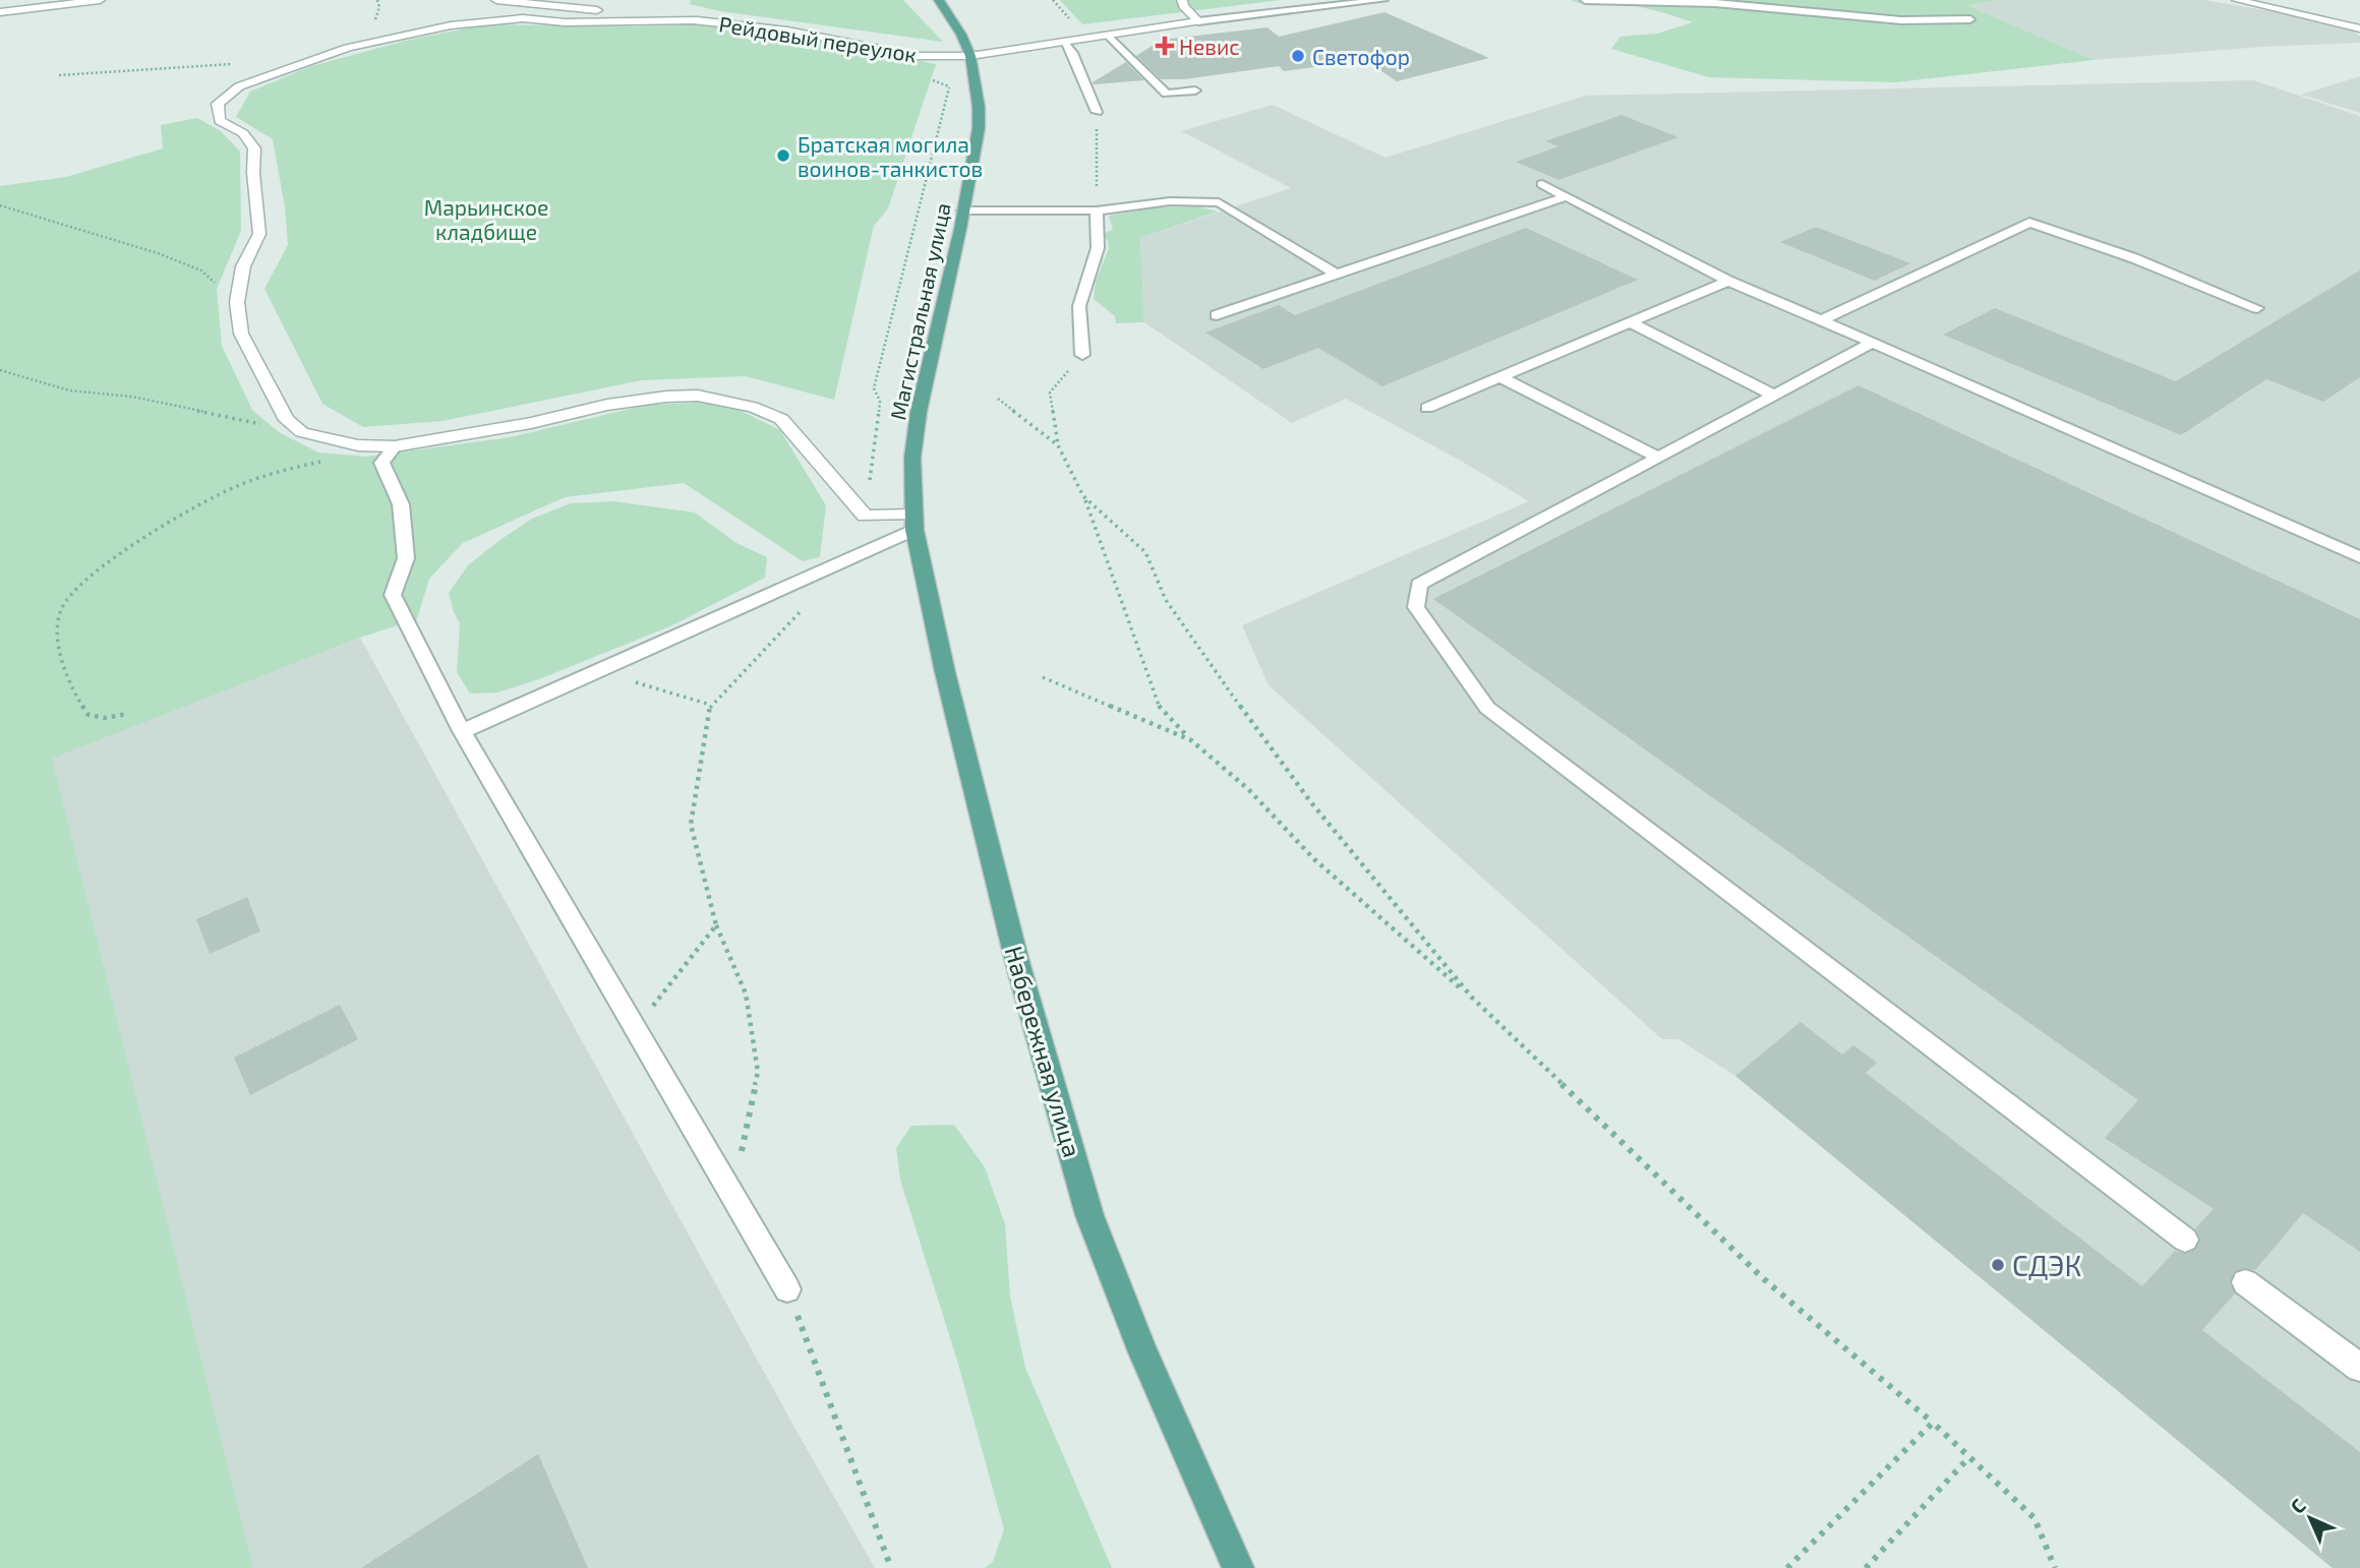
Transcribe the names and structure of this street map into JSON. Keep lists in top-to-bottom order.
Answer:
{
  "streets": {
    "main road": ["Магистральная улица", "Набережная улица"],
    "street": ["Рейдовый переулок"]
  },
  "crossings": [
    ["Рейдовый переулок", "Магистральная улица"],
    ["Магистральная улица", "Набережная улица"]
  ],
  "parks": ["Марьинское кладбище"],
  "places": {
    "health": ["Невис"],
    "other": ["Светофор", "Братская могила воинов-танкистов", "СДЭК"]
  },
  "north": "top left"
}
